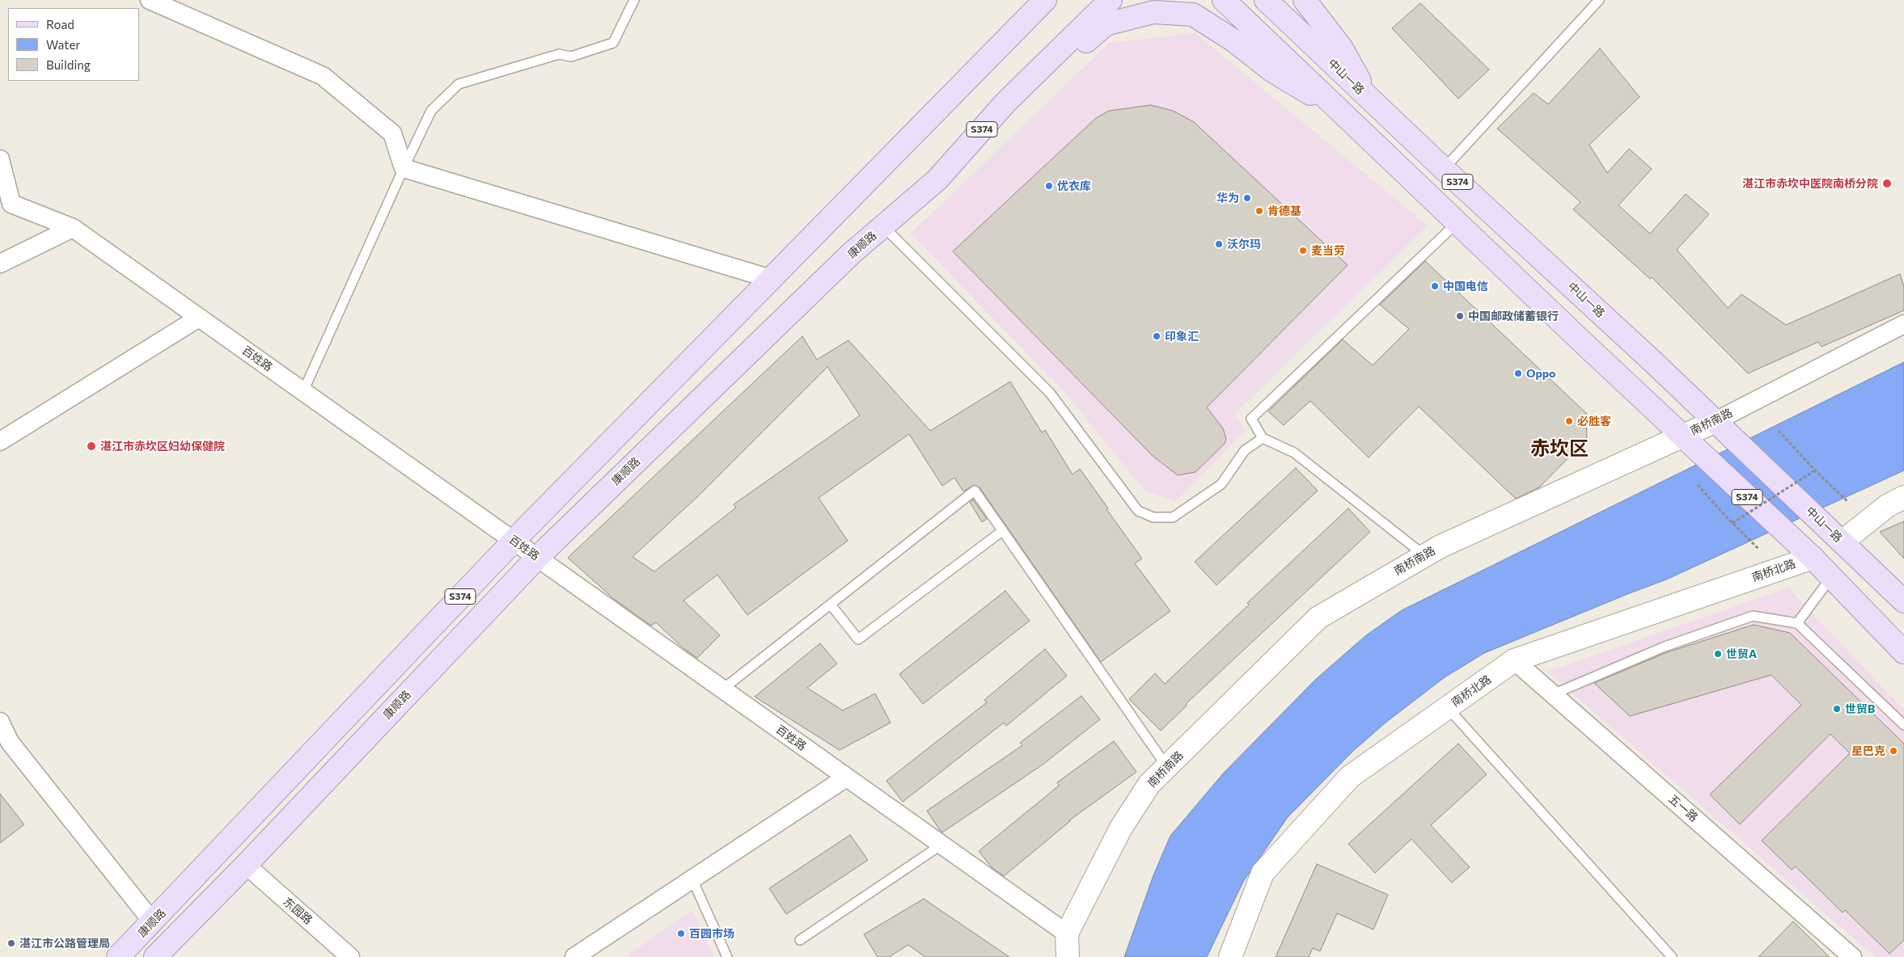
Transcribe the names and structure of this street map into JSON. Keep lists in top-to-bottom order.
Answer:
{
  "streets": {
    "main road": ["中山一路", "S374", "康顺路"],
    "street": [
      "百姓路",
      "南桥南路",
      "南桥北路",
      "五一路",
      "东园路"
    ]
  },
  "crossings": [
    ["中山一路", "南桥南路"],
    ["S374", "南桥南路"],
    ["S374", "南桥北路"],
    ["康顺路", "百姓路"],
    ["康顺路", "东园路"],
    ["百姓路", "南桥南路"],
    ["南桥北路", "五一路"]
  ],
  "districts": ["赤坎区"],
  "places": [
    "湛江市赤坎中医院南桥分院",
    "优衣库",
    "华为",
    "肯德基",
    "沃尔玛",
    "麦当劳",
    "中国电信",
    "中国邮政储蓄银行",
    "印象汇",
    "Oppo",
    "必胜客",
    "湛江市赤坎区妇幼保健院",
    "世贸A",
    "世贸B",
    "星巴克",
    "百园市场",
    "湛江市公路管理局"
  ],
  "legend": ["Road", "Water", "Building"]
}
